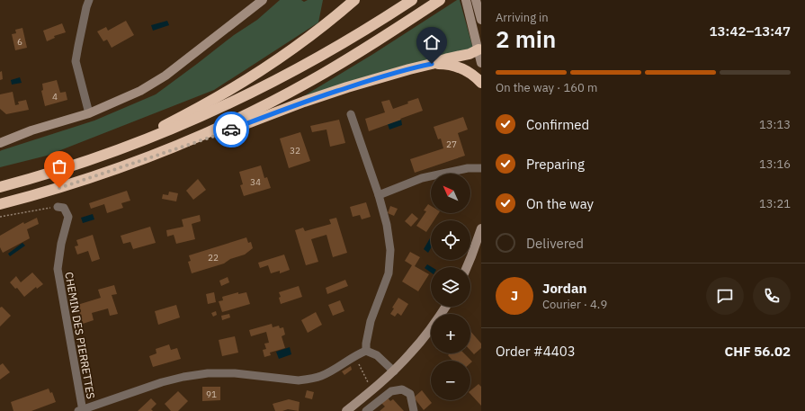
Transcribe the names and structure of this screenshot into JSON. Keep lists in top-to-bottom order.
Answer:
{
  "streets": {
    "street": ["CHEMIN DES PIERRETTES"]
  },
  "house_numbers": [
    "6",
    "4",
    "27",
    "32",
    "34",
    "22",
    "91"
  ],
  "north": "top left",
  "page": {
    "heading": ["2 min", "Arriving in", "13:42–13:47"],
    "panel": [
      "Jordan",
      "Courier · 4.9",
      "Order #4403",
      "CHF 56.02"
    ],
    "bar": "On the way · 160 m",
    "list": [
      ["Confirmed", "13:13"],
      ["Preparing", "13:16"],
      ["On the way", "13:21"],
      "Delivered"
    ],
    "map_buttons": ["+", "−"],
    "round": "J"
  }
}
